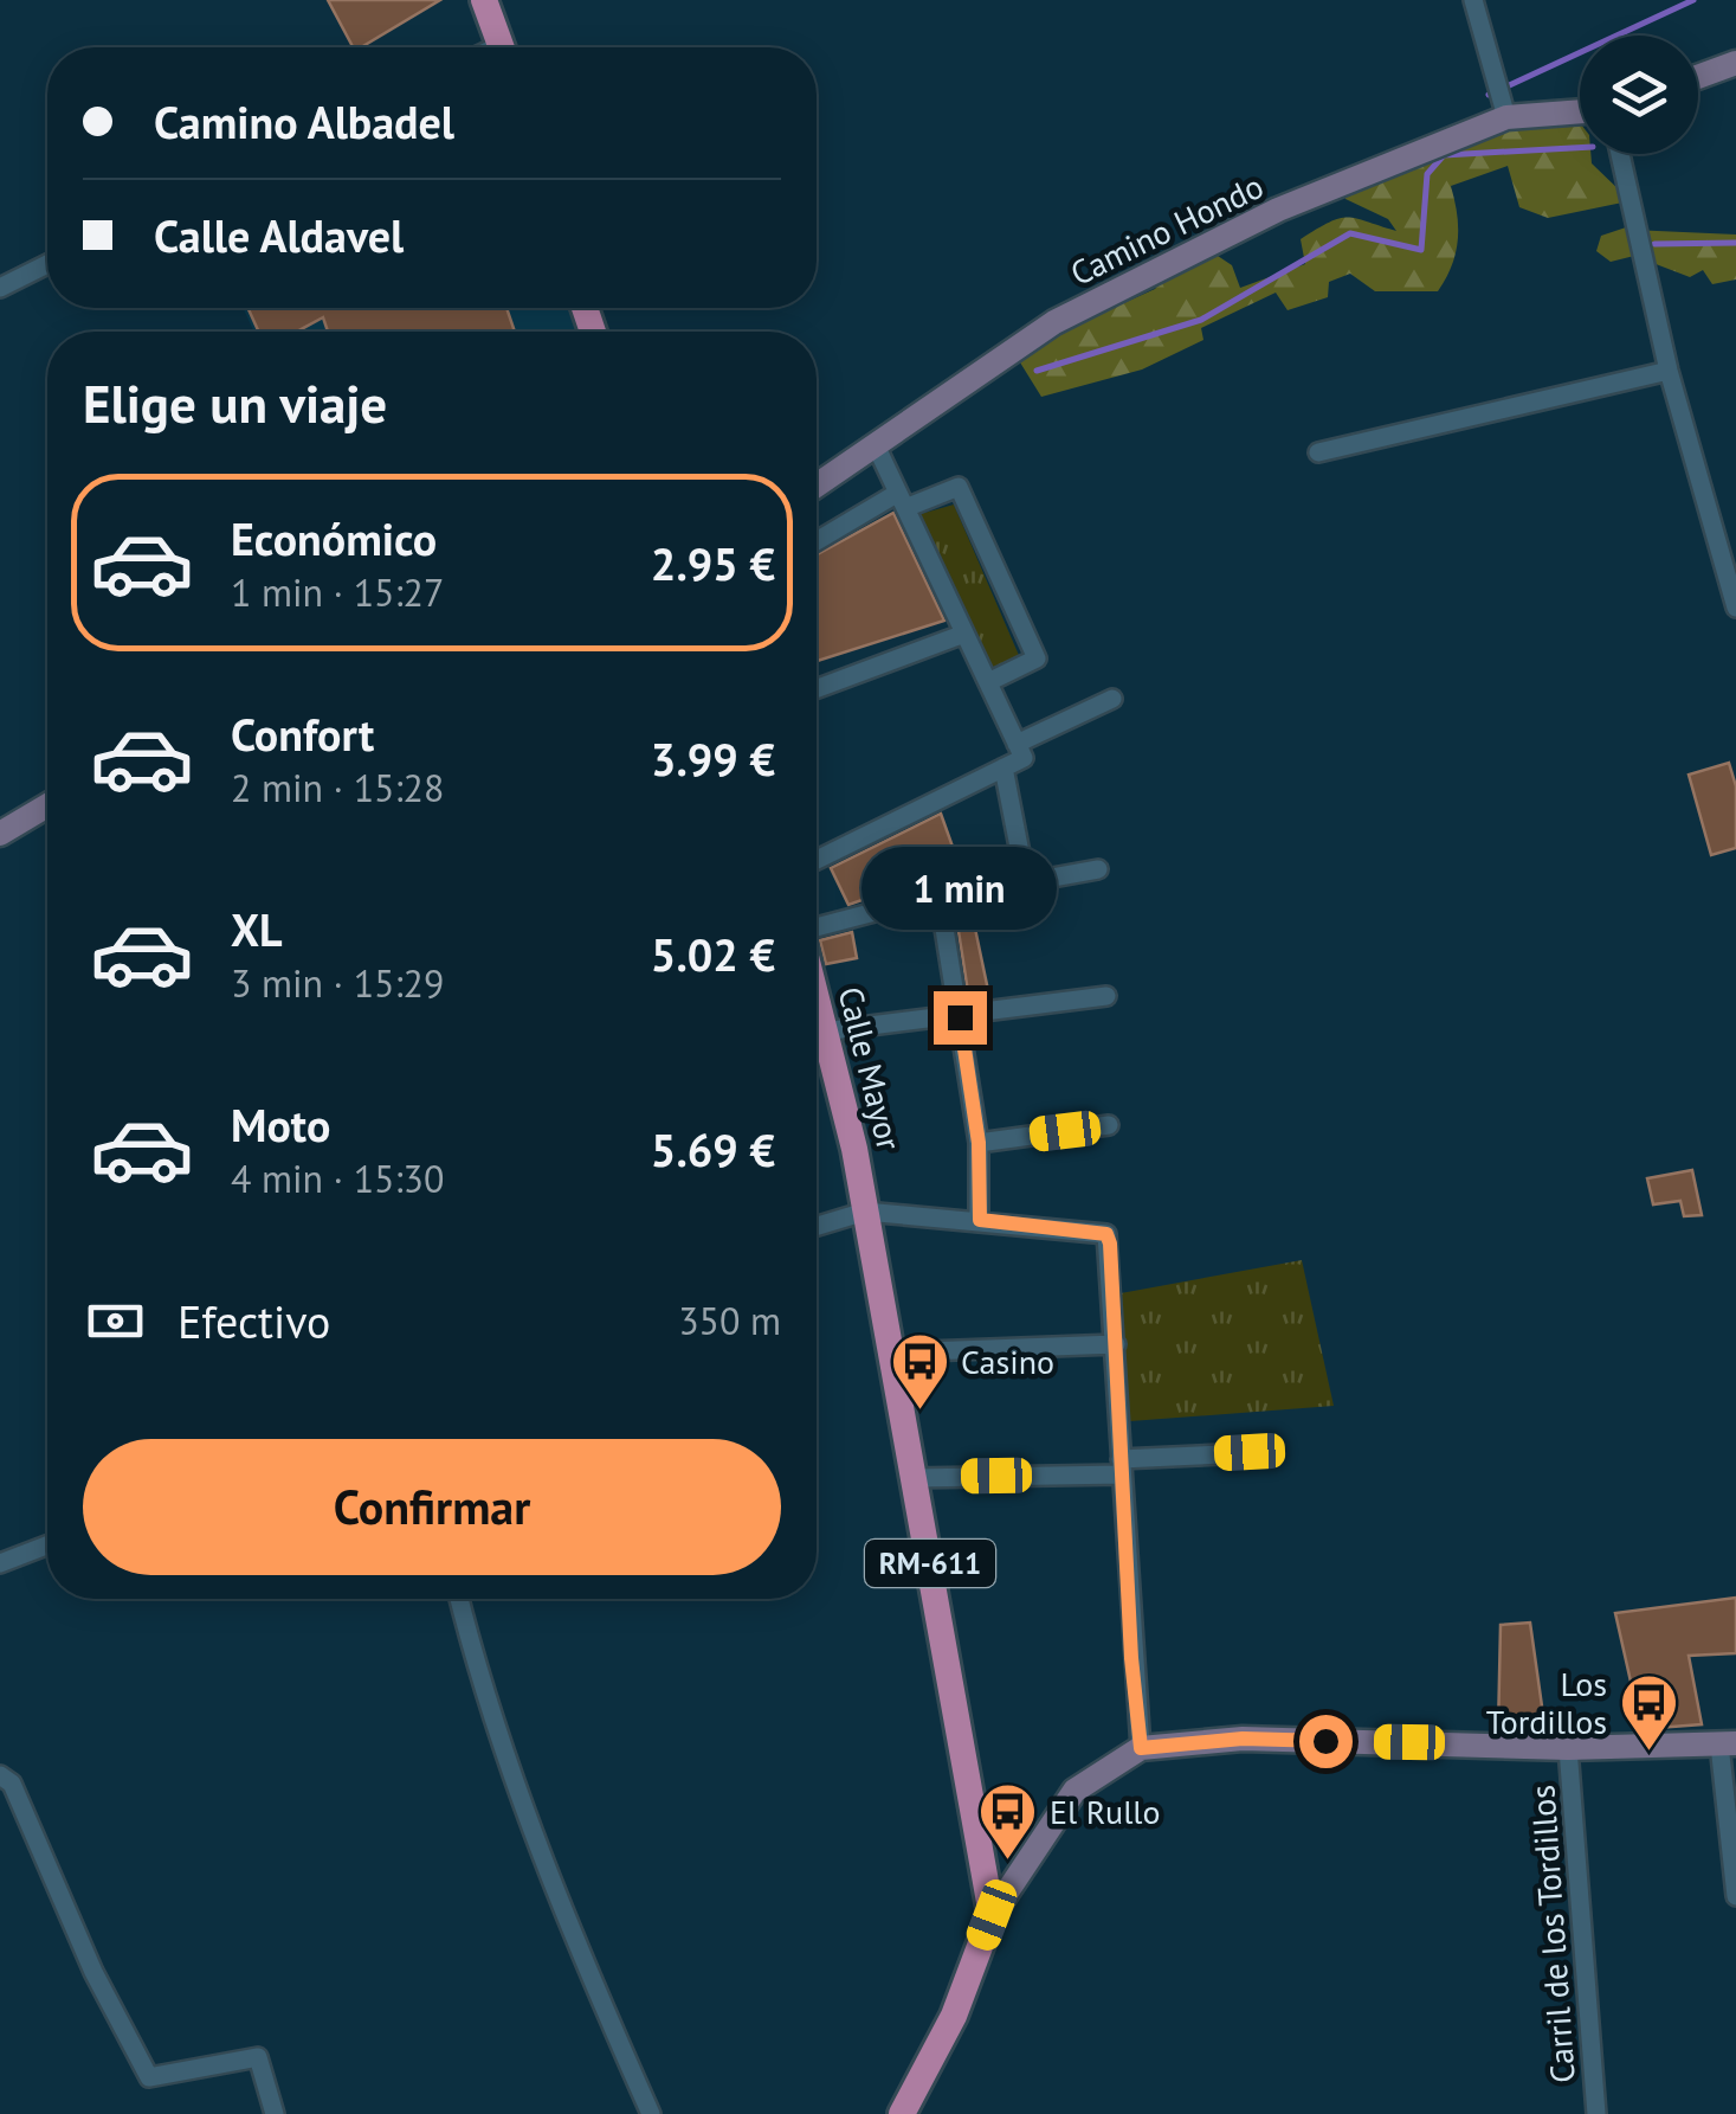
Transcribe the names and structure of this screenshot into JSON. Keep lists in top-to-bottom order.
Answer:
{
  "streets": {
    "main road": ["Camino Hondo", "Calle Mayor", "RM-611"],
    "street": ["Carril de los Tordillos"]
  },
  "crossings": [
    ["Calle Mayor", "RM-611"]
  ],
  "places": {
    "bus stop": ["Casino", "Los Tordillos", "El Rullo"]
  },
  "page": {
    "banner": ["Camino Albadel", "Calle Aldavel"],
    "heading": "Elige un viaje",
    "list": [
      {
        "name": "Económico",
        "note": "1 min · 15:27",
        "value": "2.95 €"
      },
      {
        "name": "Confort",
        "note": "2 min · 15:28",
        "value": "3.99 €"
      },
      {
        "name": "XL",
        "note": "3 min · 15:29",
        "value": "5.02 €"
      },
      {
        "name": "Moto",
        "note": "4 min · 15:30",
        "value": "5.69 €"
      }
    ],
    "bubble": "1 min",
    "pay": ["Efectivo", "350 m"],
    "buttons": "Confirmar"
  }
}
